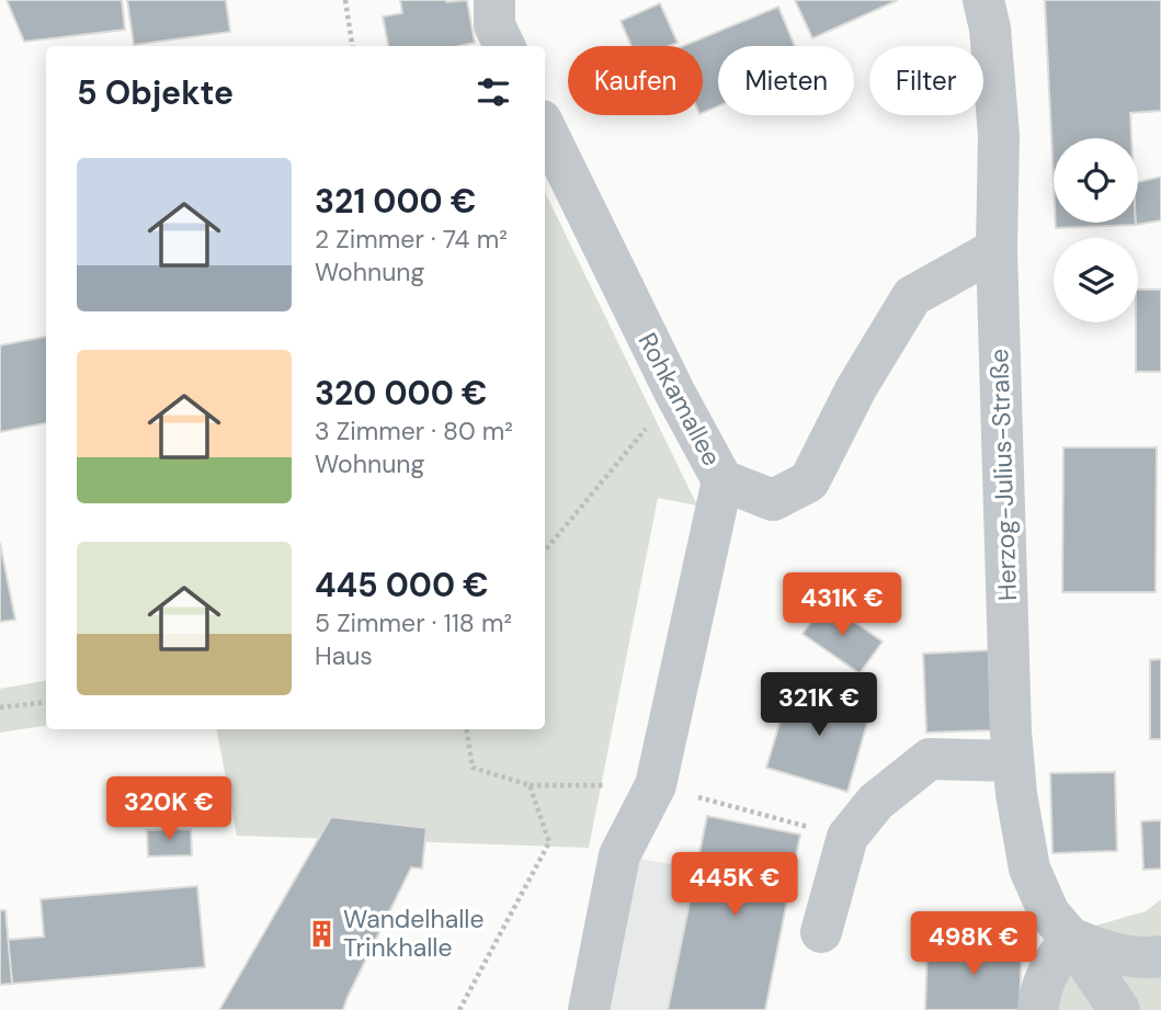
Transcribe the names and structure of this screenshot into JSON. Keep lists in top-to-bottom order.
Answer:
{
  "streets": {
    "street": ["Rohkamallee", "Herzog-Julius-Straße"]
  },
  "crossings": [
    ["Rohkamallee", "Herzog-Julius-Straße"]
  ],
  "places": {
    "building": ["Wandelhalle Trinkhalle"]
  },
  "page": {
    "chip": ["Kaufen", "Mieten", "Filter"],
    "heading": "5 Objekte",
    "list": [
      {
        "name": "321 000 €",
        "note": "2 Zimmer · 74 m² · Wohnung"
      },
      {
        "name": "320 000 €",
        "note": "3 Zimmer · 80 m² · Wohnung"
      },
      {
        "name": "445 000 €",
        "note": "5 Zimmer · 118 m² · Haus"
      }
    ],
    "price": [
      "431K €",
      "321K €",
      "320K €",
      "445K €",
      "498K €"
    ]
  }
}
